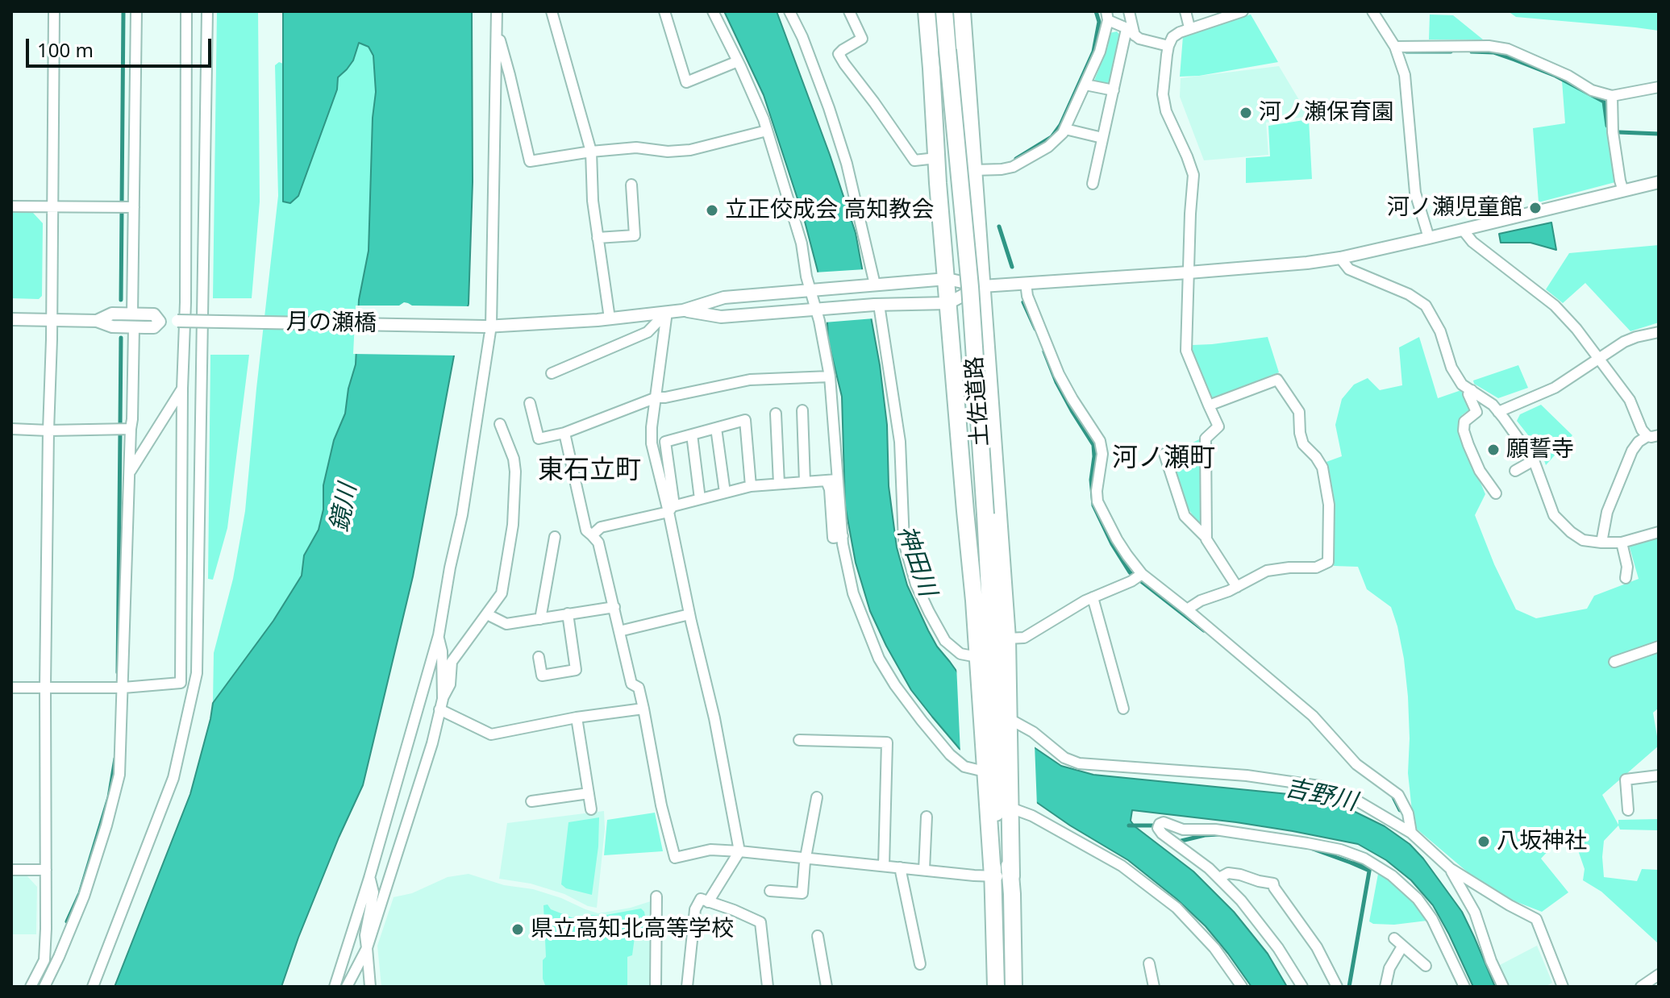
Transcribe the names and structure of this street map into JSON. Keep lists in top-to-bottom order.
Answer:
{
  "streets": {
    "highway": ["土佐道路"],
    "street": ["月の瀬橋"]
  },
  "districts": ["河ノ瀬町", "東石立町"],
  "water": ["鏡川", "神田川", "吉野川"],
  "places": [
    "河ノ瀬保育園",
    "河ノ瀬児童館",
    "立正佼成会 高知教会",
    "願誓寺",
    "八坂神社",
    "県立高知北高等学校"
  ],
  "scale_bar": "100 m"
}
